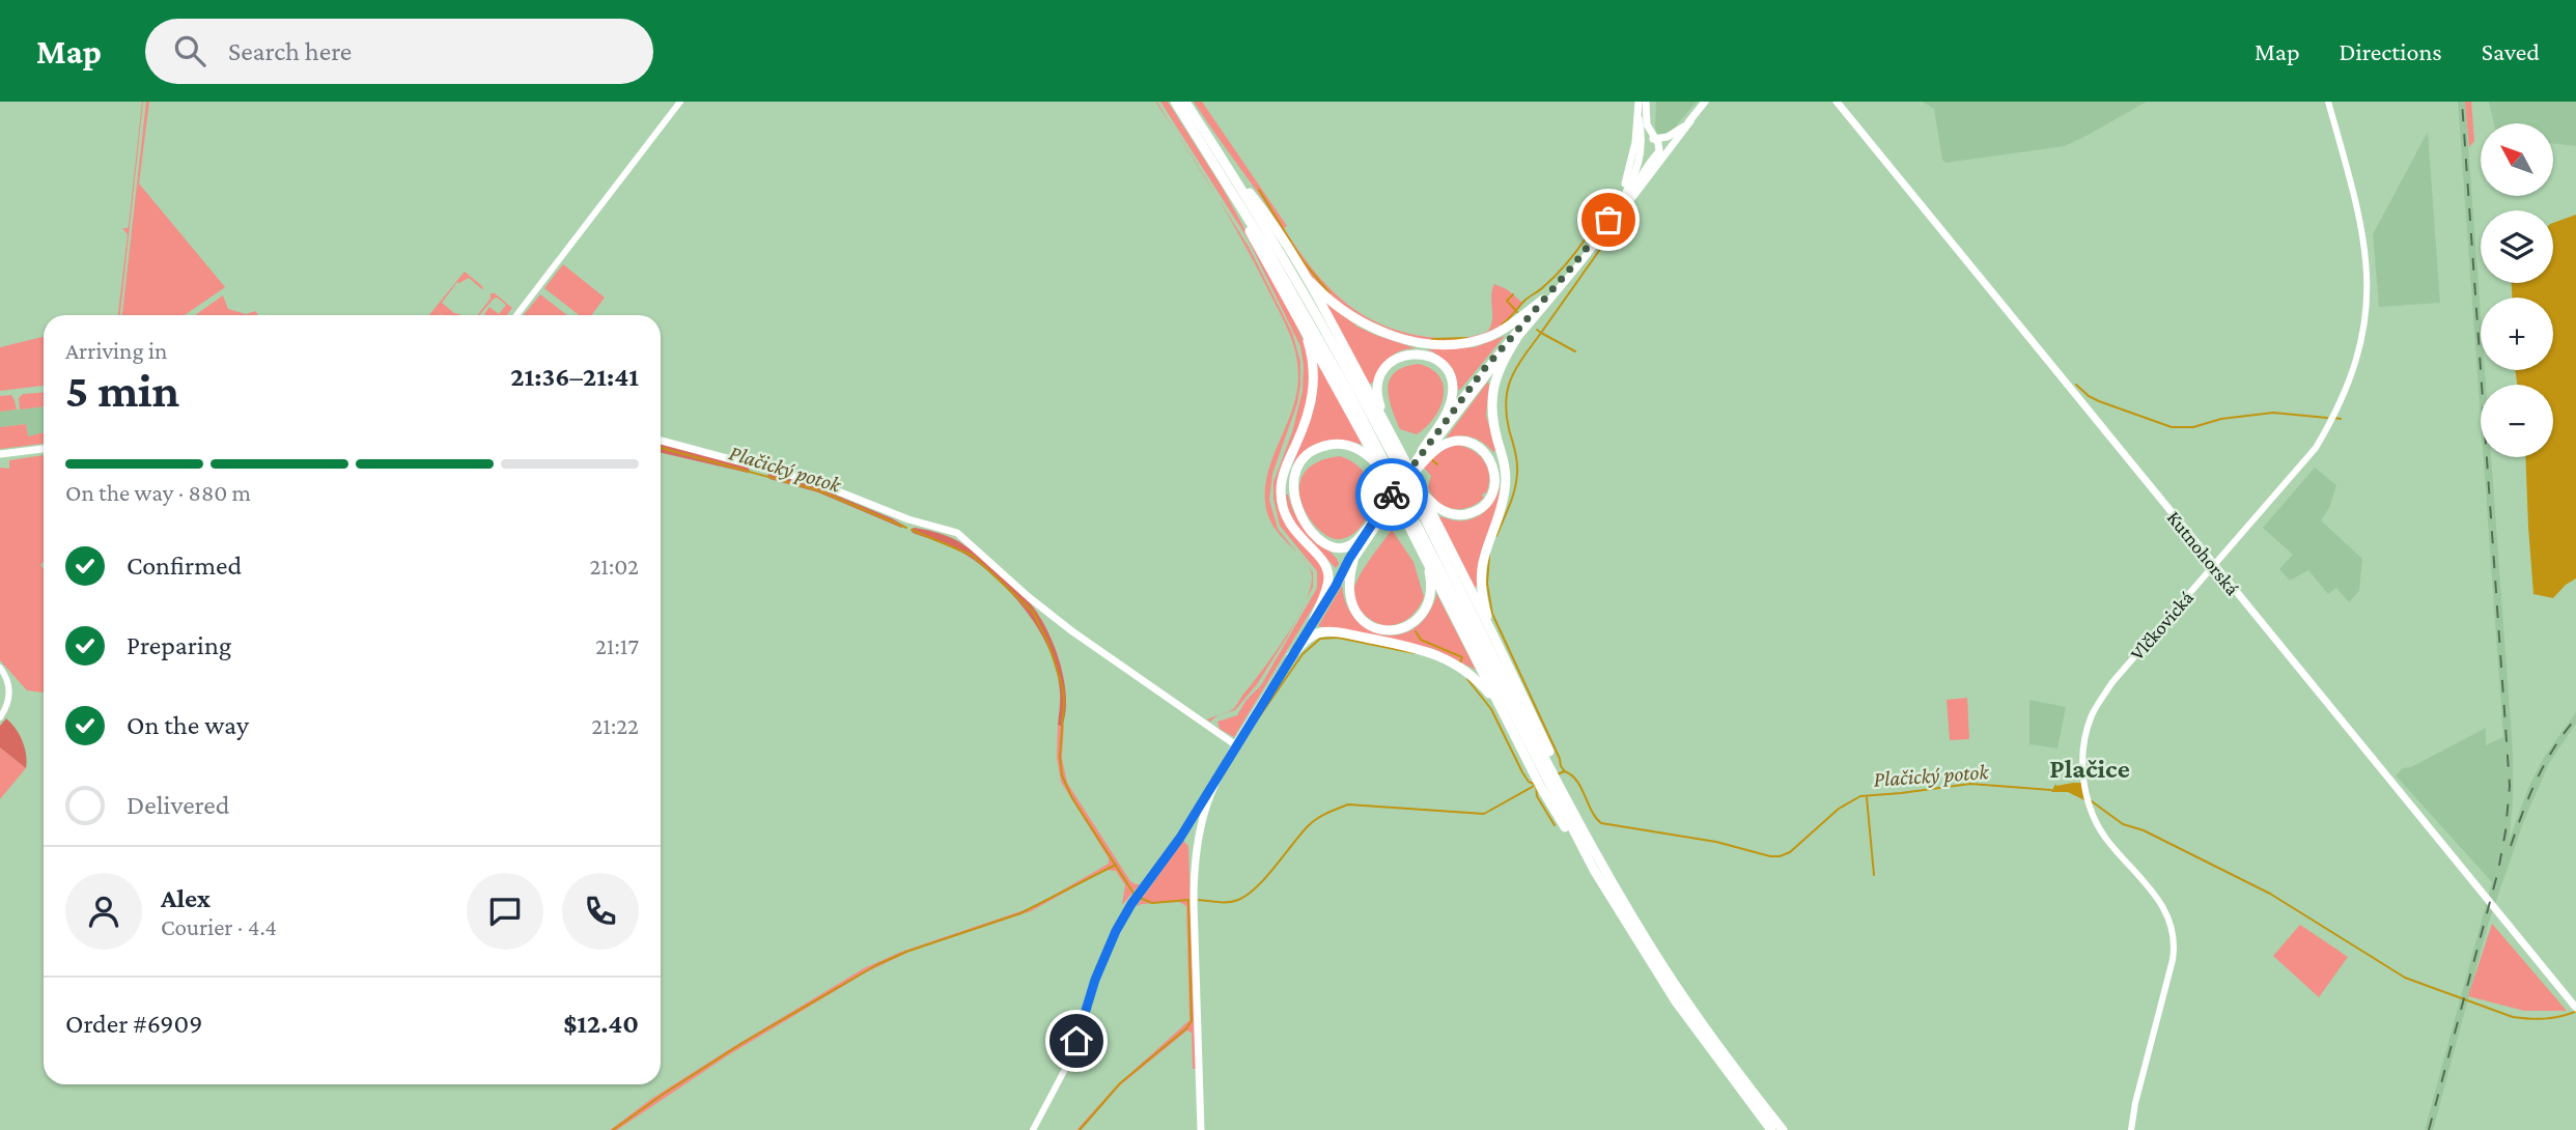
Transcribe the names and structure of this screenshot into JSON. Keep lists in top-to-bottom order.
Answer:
{
  "streets": {
    "main road": ["Kutnohorská"],
    "street": ["Vlčkovická"]
  },
  "crossings": [
    ["Kutnohorská", "Vlčkovická"]
  ],
  "districts": ["Plačice"],
  "water": ["Plačický potok"],
  "north": "top left",
  "page": {
    "header": "Map",
    "search": "Search here",
    "nav": ["Map", "Directions", "Saved"],
    "map_buttons": ["+", "−"],
    "heading": ["5 min", "Arriving in", "21:36–21:41"],
    "panel": [
      "Alex",
      "Courier · 4.4",
      "Order #6909",
      "$12.40"
    ],
    "bar": "On the way · 880 m",
    "list": [
      ["Confirmed", "21:02"],
      ["Preparing", "21:17"],
      ["On the way", "21:22"],
      "Delivered"
    ]
  }
}
